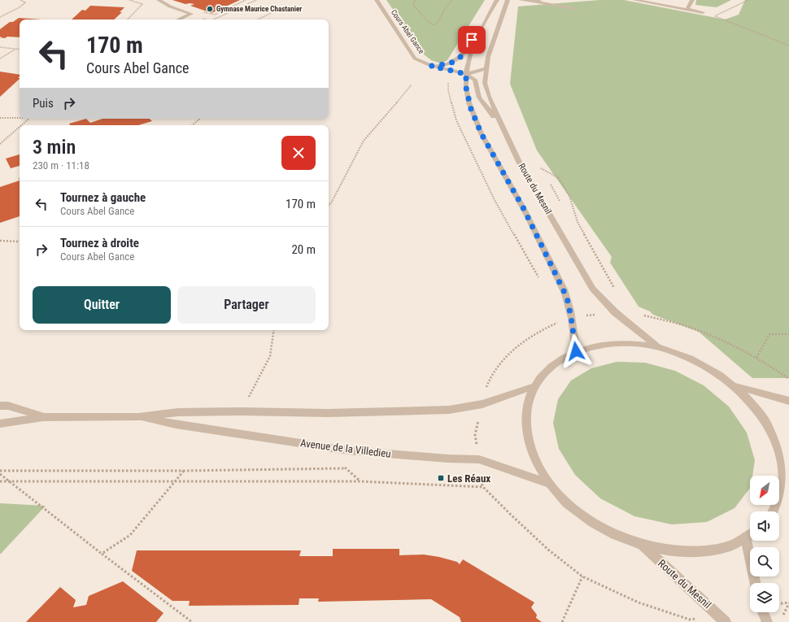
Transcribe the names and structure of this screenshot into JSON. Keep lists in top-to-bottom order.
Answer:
{
  "streets": {
    "street": ["Cours Abel Gance", "Route du Mesnil", "Avenue de la Villedieu"]
  },
  "places": {
    "other": ["Gymnase Maurice Chastanier"],
    "transit": ["Les Réaux"]
  },
  "north": "bottom left",
  "page": {
    "turn": ["170 m", "Cours Abel Gance"],
    "then": "Puis",
    "heading": ["3 min", "230 m · 11:18"],
    "list": [
      {
        "name": "Tournez à gauche",
        "note": "Cours Abel Gance",
        "value": "170 m"
      },
      {
        "name": "Tournez à droite",
        "note": "Cours Abel Gance",
        "value": "20 m"
      }
    ],
    "buttons": ["Quitter", "Partager"]
  }
}
